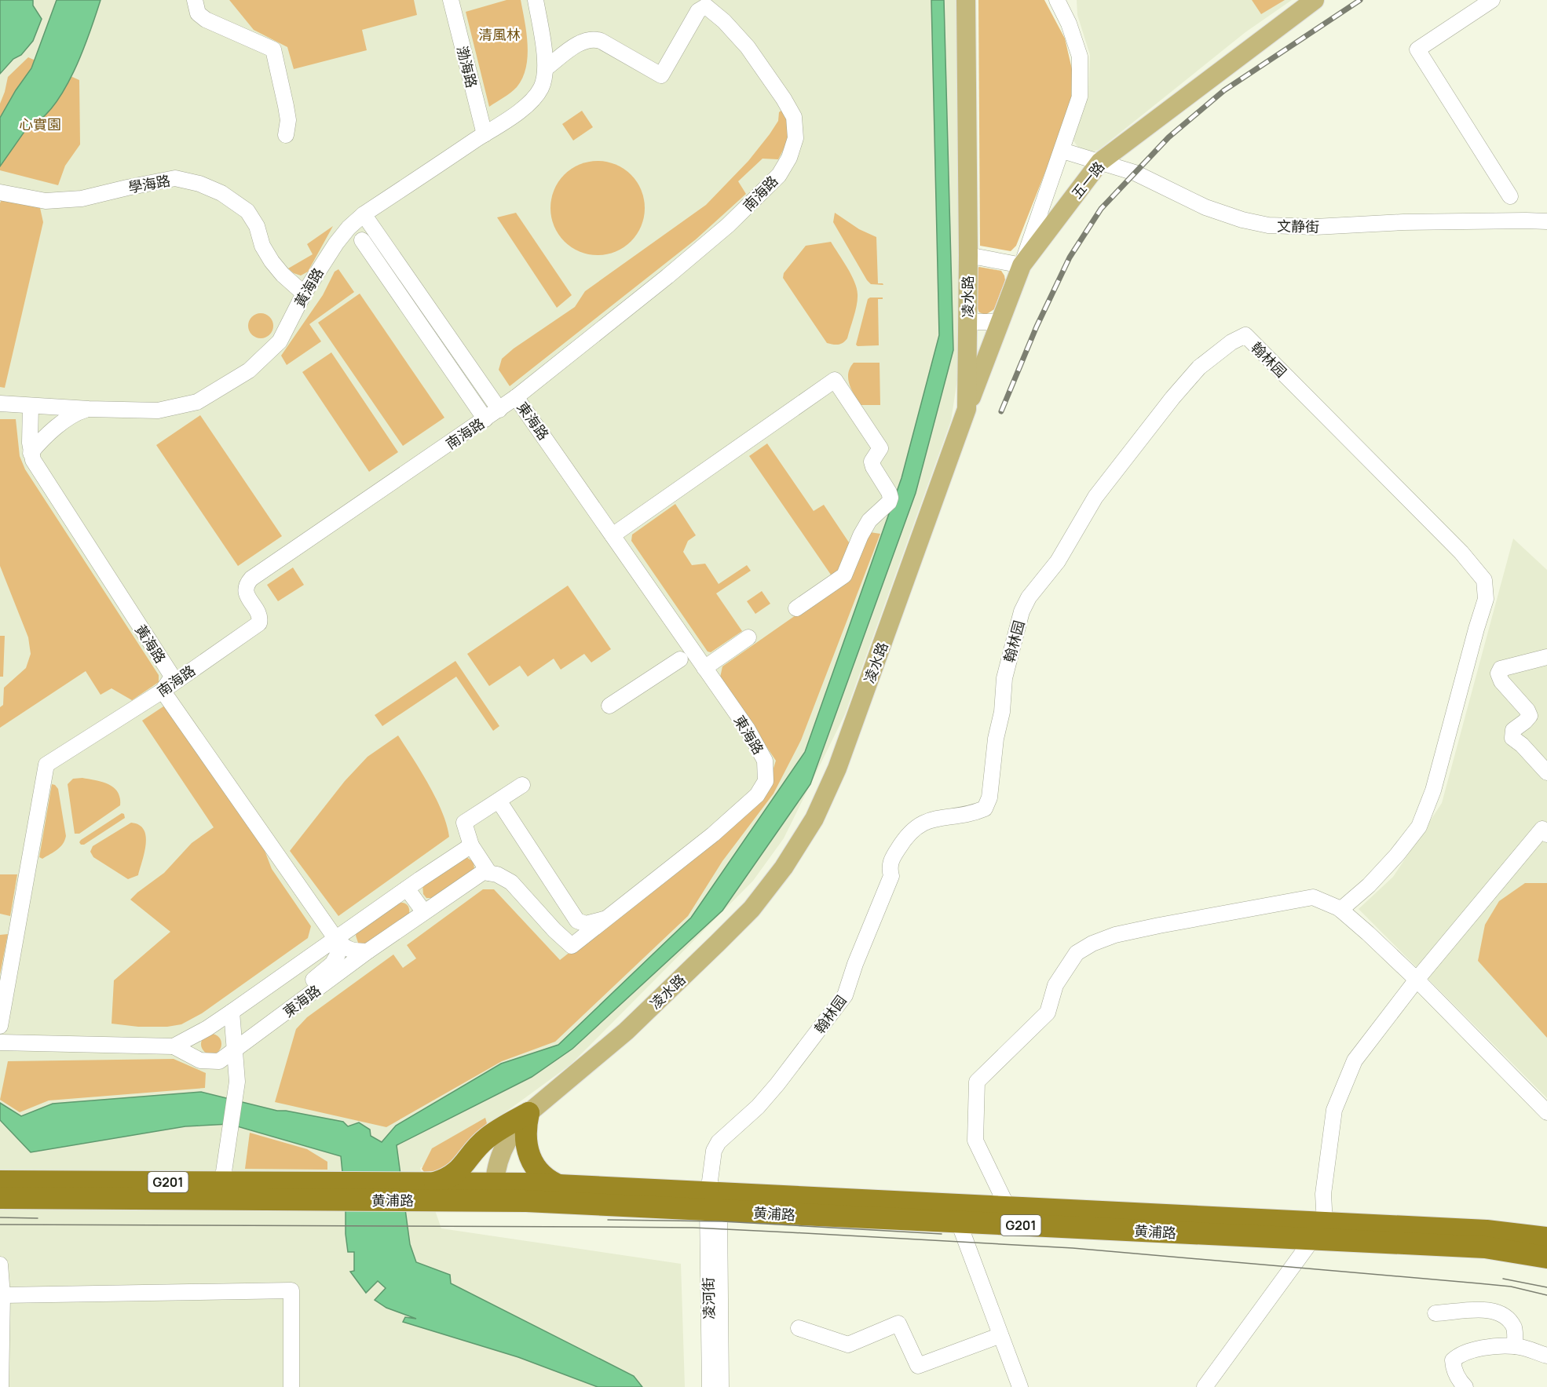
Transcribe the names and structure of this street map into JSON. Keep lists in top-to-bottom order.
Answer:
{
  "streets": {
    "highway": ["G201", "黄浦路"],
    "main road": ["五一路", "凌水路"],
    "street": [
      "渤海路",
      "學海路",
      "南海路",
      "文静街",
      "黃海路",
      "翰林园",
      "東海路",
      "凌河街"
    ]
  },
  "crossings": [
    ["渤海路", "黃海路"],
    ["五一路", "文静街"],
    ["五一路", "凌水路"],
    ["學海路", "黃海路"],
    ["南海路", "黃海路"],
    ["南海路", "東海路"],
    ["凌水路", "黄浦路"],
    ["翰林园", "黄浦路"],
    ["翰林园", "凌河街"],
    ["黄浦路", "凌河街"]
  ],
  "parks": ["清風林", "心實園"]
}
